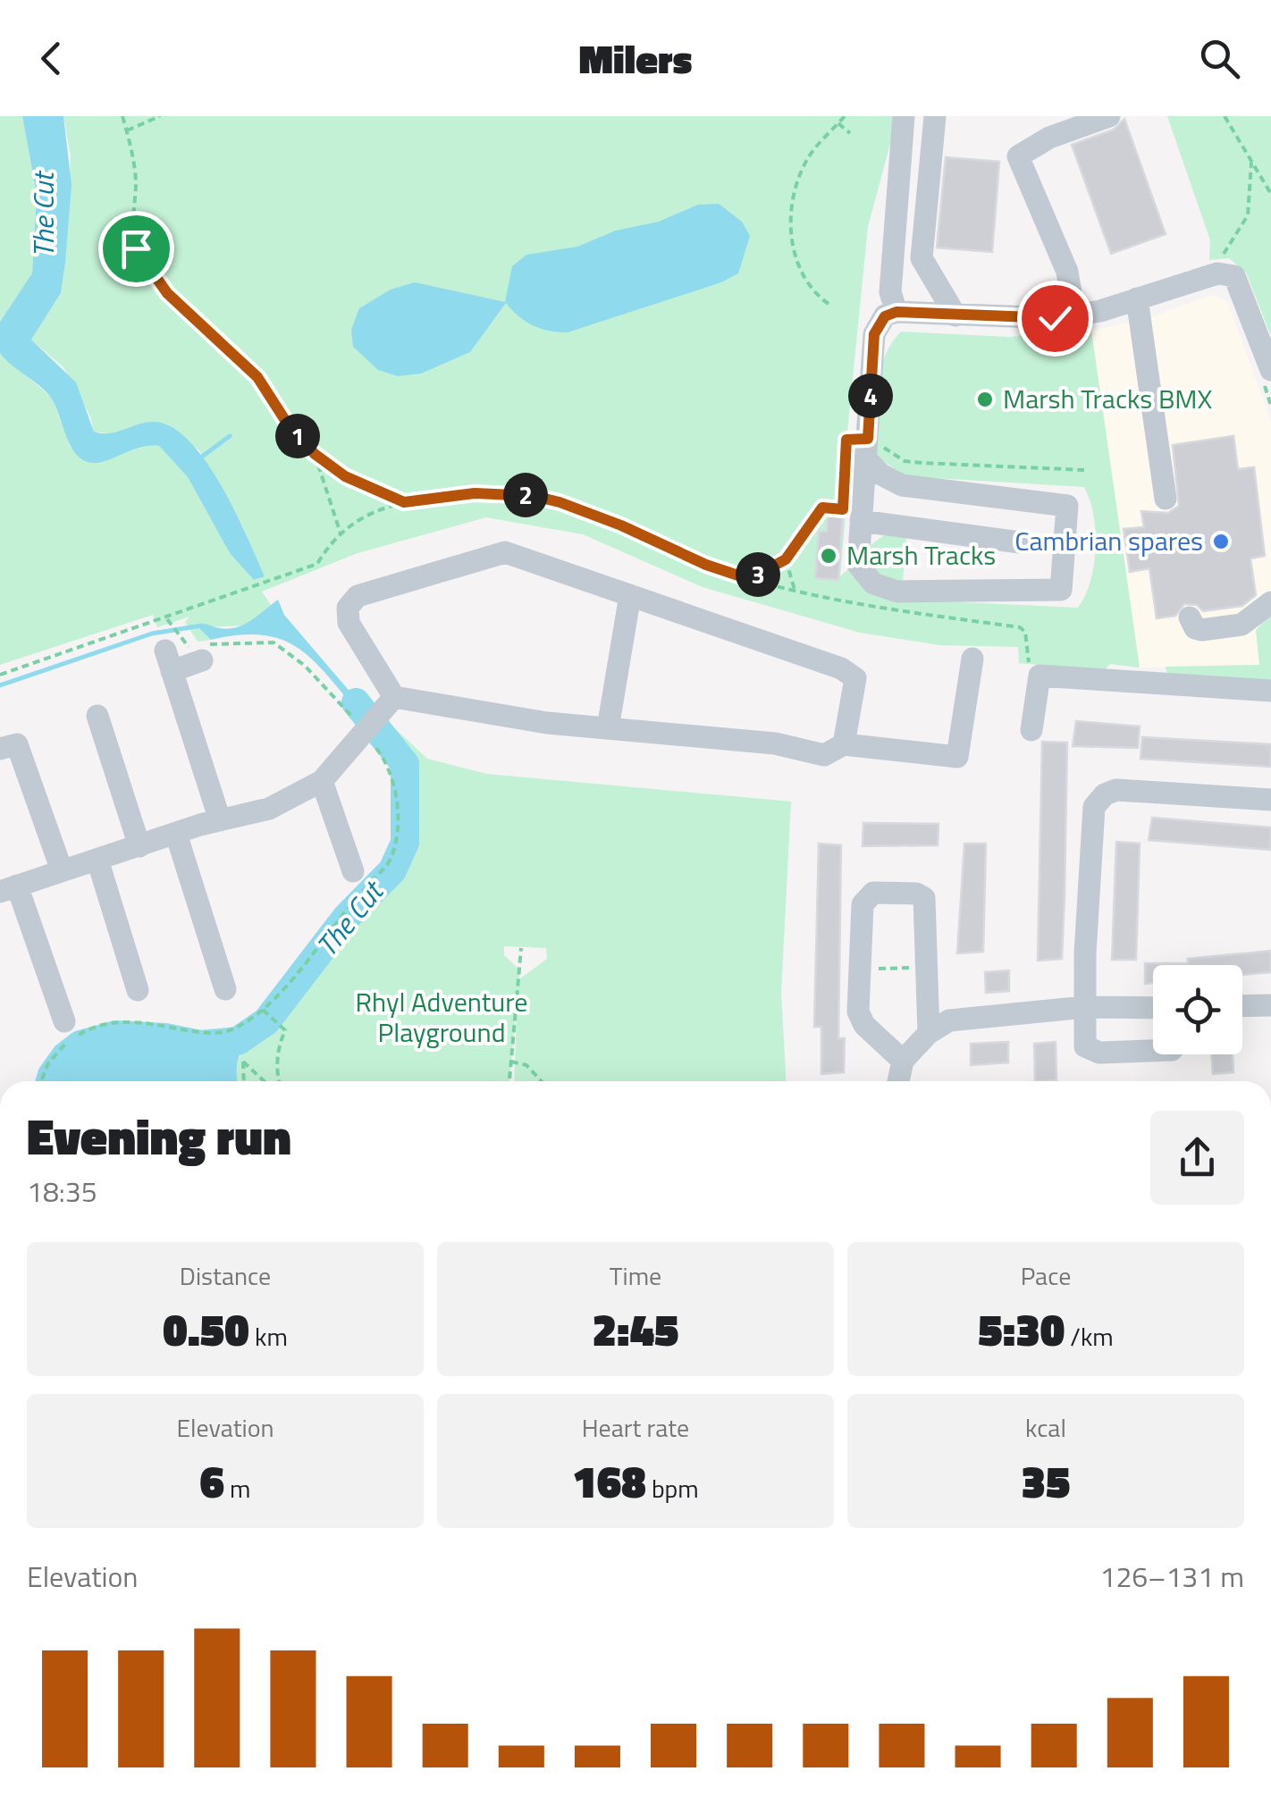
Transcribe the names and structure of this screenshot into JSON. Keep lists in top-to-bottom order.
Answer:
{
  "water": ["The Cut"],
  "parks": ["Rhyl Adventure Playground"],
  "places": ["Marsh Tracks BMX", "Cambrian spares", "Marsh Tracks"],
  "page": {
    "header": "Milers",
    "pins": [
      "4",
      "1",
      "2",
      "3"
    ],
    "heading": ["Evening run", "18:35"],
    "stats": [
      ["Distance", "0.50 km"],
      ["Time", "2:45"],
      ["Pace", "5:30 /km"],
      ["Elevation", "6 m"],
      ["Heart rate", "168 bpm"],
      ["kcal", "35"]
    ],
    "chart": ["Elevation", "126–131 m"]
  }
}
